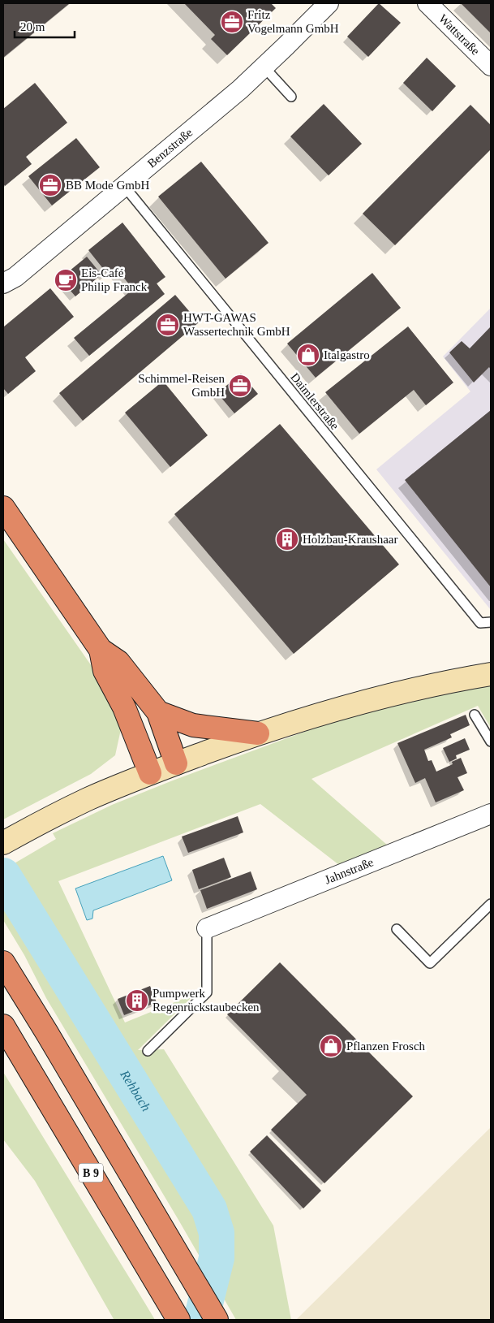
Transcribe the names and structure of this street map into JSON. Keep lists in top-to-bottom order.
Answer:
{
  "streets": {
    "highway": ["B 9"],
    "street": ["Wattstraße", "Benzstraße", "Jahnstraße"],
    "lane": ["Daimlerstraße"]
  },
  "crossings": [
    ["Benzstraße", "Daimlerstraße"]
  ],
  "water": ["Rehbach"],
  "places": {
    "office": [
      "Fritz Vogelmann GmbH",
      "BB Mode GmbH",
      "HWT-GAWAS Wassertechnik GmbH",
      "Schimmel-Reisen GmbH"
    ],
    "cafe": ["Eis-Café Philip Franck"],
    "shop": ["Italgastro", "Pflanzen Frosch"],
    "building": ["Holzbau-Kraushaar", "Pumpwerk Regenrückstaubecken"]
  },
  "scale_bar": "20 m"
}
